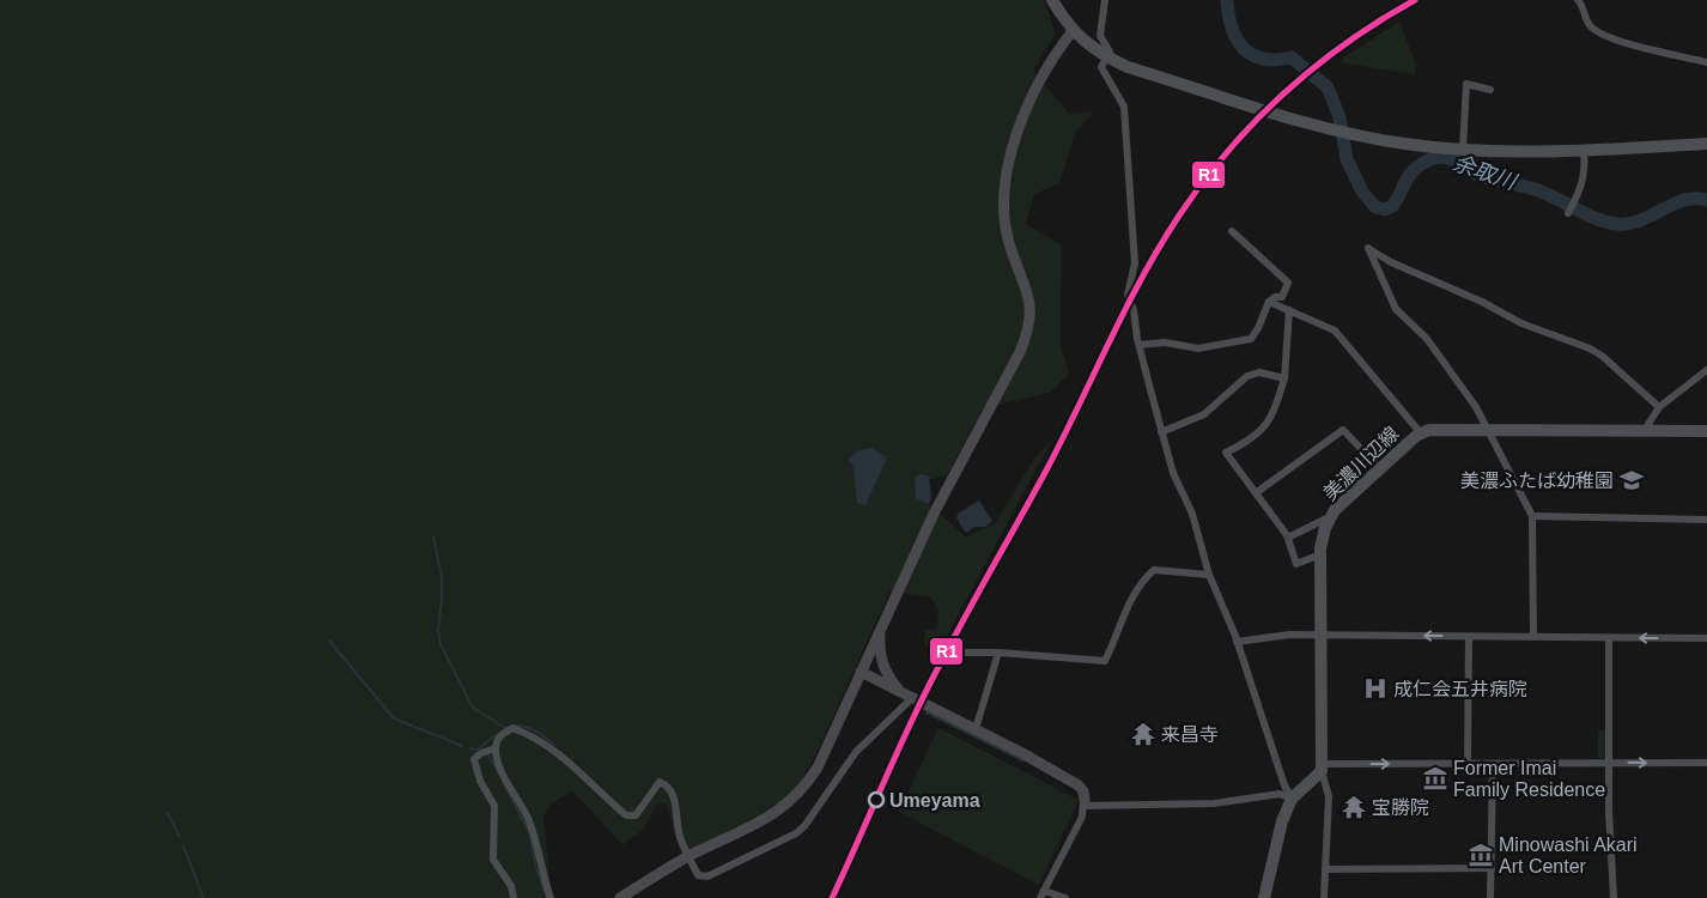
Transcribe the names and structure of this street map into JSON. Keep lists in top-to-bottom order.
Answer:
{
  "streets": {
    "main road": ["美濃川辺線"]
  },
  "water": ["余取川"],
  "places": {
    "school or university": ["美濃ふたば幼稚園"],
    "hospital": ["成仁会五井病院"],
    "temple": ["来昌寺", "宝勝院"],
    "museum": ["Former Imai Family Residence", "Minowashi Akari Art Center"],
    "other": ["Umeyama"]
  },
  "lines": ["transit line R1"]
}
